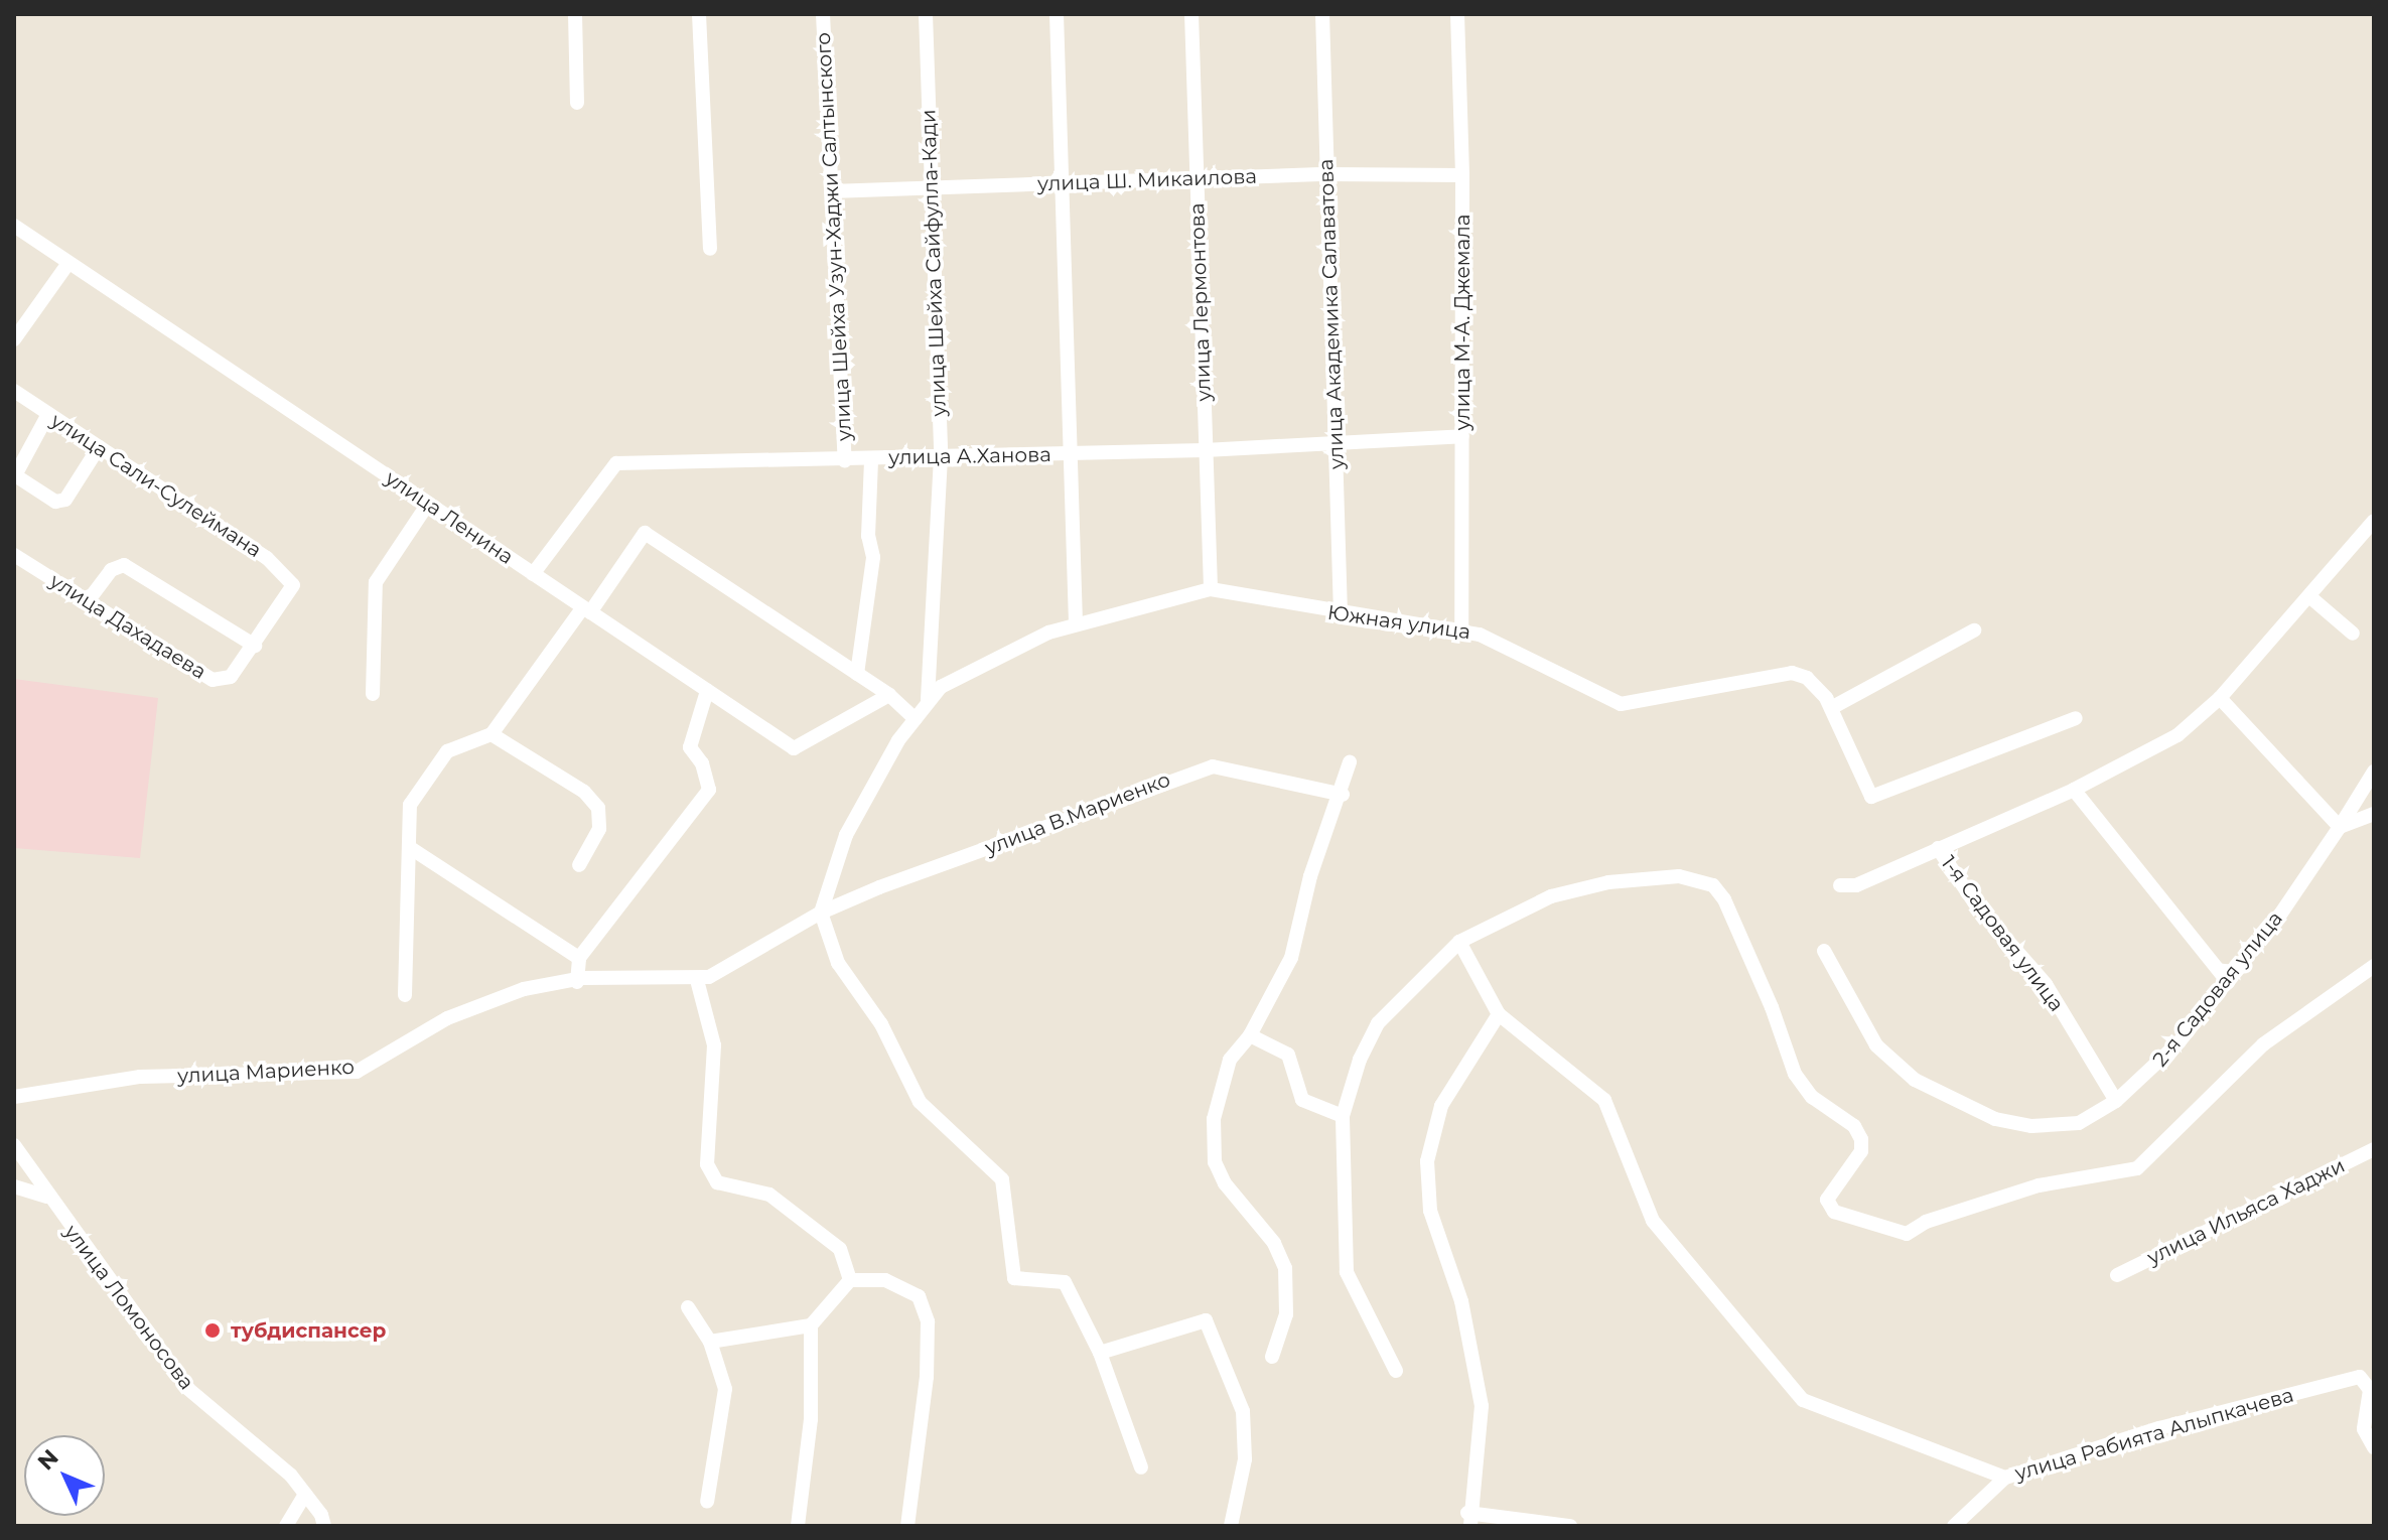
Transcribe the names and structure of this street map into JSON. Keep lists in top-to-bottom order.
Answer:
{
  "streets": {
    "street": [
      "улица Ш. Микаилова",
      "улица Шейха Узун-Хаджи Салтынского",
      "улица Шейха Сайфулла-Кади",
      "улица Лермонтова",
      "улица Академика Салаватова",
      "улица М-А. Джемала",
      "улица А.Ханова",
      "улица Сали-Сулеймана",
      "улица Ленина",
      "Южная улица",
      "улица Дахадаева",
      "улица В.Мариенко",
      "1-я Садовая улица",
      "2-я Садовая улица",
      "улица Мариенко",
      "улица Ильяса Хаджи",
      "улица Ломоносова",
      "улица Рабията Алыпкачева"
    ]
  },
  "crossings": [
    ["улица Ш. Микаилова", "улица Шейха Узун-Хаджи Салтынского"],
    ["улица Ш. Микаилова", "улица Шейха Сайфулла-Кади"],
    ["улица Ш. Микаилова", "улица Лермонтова"],
    ["улица Ш. Микаилова", "улица Академика Салаватова"],
    ["улица Ш. Микаилова", "улица М-А. Джемала"],
    ["улица Шейха Узун-Хаджи Салтынского", "улица А.Ханова"],
    ["улица Шейха Сайфулла-Кади", "улица А.Ханова"],
    ["улица Шейха Сайфулла-Кади", "Южная улица"],
    ["улица Лермонтова", "улица А.Ханова"],
    ["улица Лермонтова", "Южная улица"],
    ["улица Академика Салаватова", "улица А.Ханова"],
    ["улица Академика Салаватова", "Южная улица"],
    ["улица М-А. Джемала", "улица А.Ханова"],
    ["улица М-А. Джемала", "Южная улица"],
    ["улица А.Ханова", "улица Ленина"],
    ["улица Сали-Сулеймана", "улица Дахадаева"],
    ["Южная улица", "улица В.Мариенко"],
    ["Южная улица", "улица Мариенко"],
    ["улица В.Мариенко", "улица Мариенко"],
    ["1-я Садовая улица", "2-я Садовая улица"]
  ],
  "places": ["тубдиспансер"],
  "north": "top left"
}
